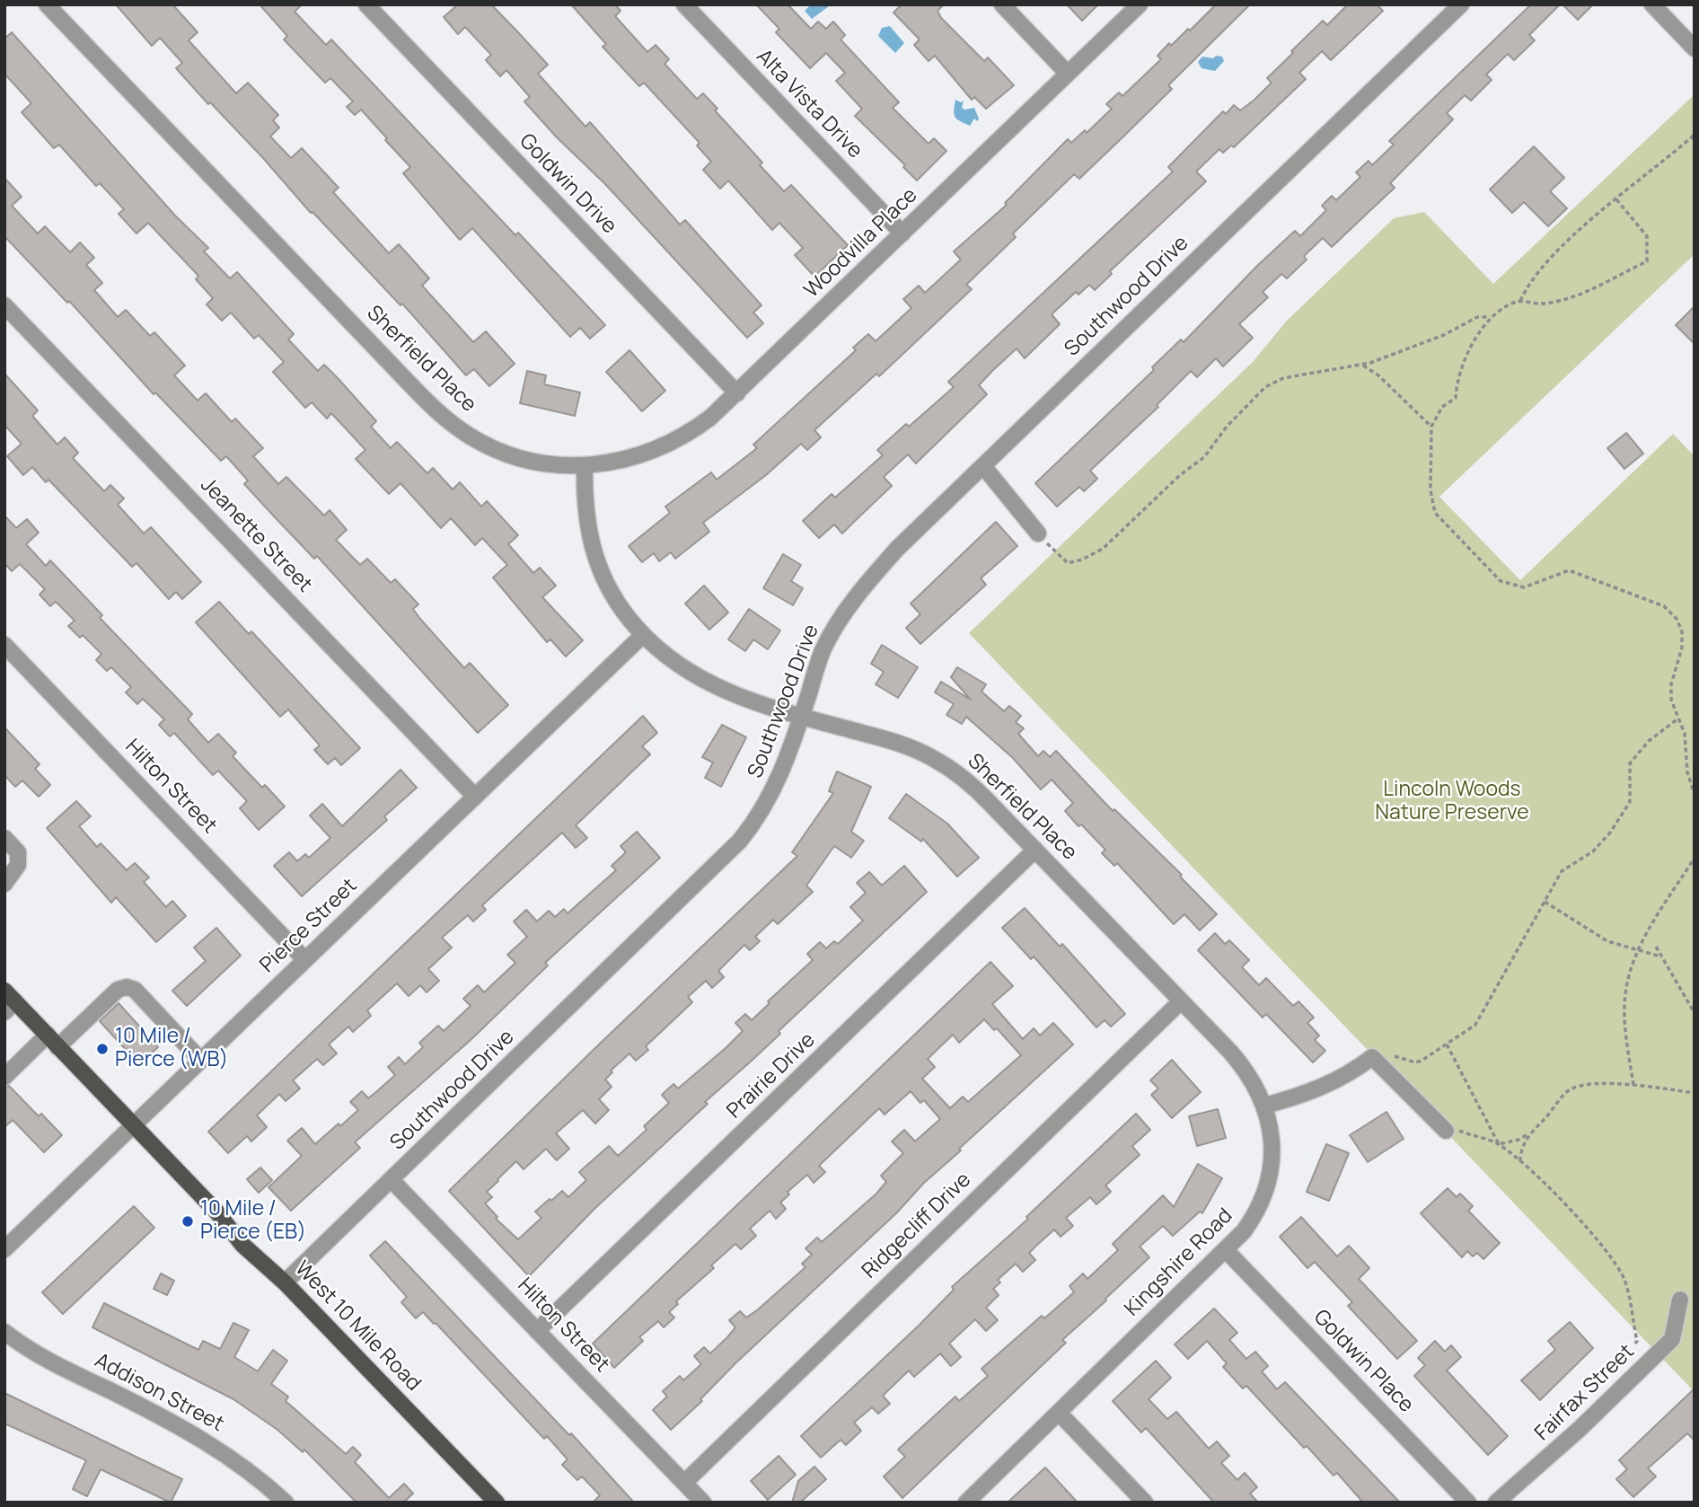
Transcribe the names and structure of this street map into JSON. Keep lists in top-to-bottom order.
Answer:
{
  "streets": {
    "main road": ["West 10 Mile Road"],
    "street": [
      "Alta Vista Drive",
      "Goldwin Drive",
      "Woodvilla Place",
      "Southwood Drive",
      "Sherfield Place",
      "Jeanette Street",
      "Hilton Street",
      "Pierce Street",
      "Prairie Drive",
      "Ridgecliff Drive",
      "Kingshire Road",
      "Goldwin Place",
      "Addison Street",
      "Fairfax Street"
    ]
  },
  "crossings": [
    ["Alta Vista Drive", "Woodvilla Place"],
    ["Goldwin Drive", "Woodvilla Place"],
    ["Woodvilla Place", "Sherfield Place"],
    ["Southwood Drive", "Sherfield Place"],
    ["Southwood Drive", "Hilton Street"],
    ["Southwood Drive", "West 10 Mile Road"],
    ["Sherfield Place", "Pierce Street"],
    ["Sherfield Place", "Prairie Drive"],
    ["Sherfield Place", "Ridgecliff Drive"],
    ["Sherfield Place", "Kingshire Road"],
    ["Jeanette Street", "Pierce Street"],
    ["Hilton Street", "Pierce Street"],
    ["Hilton Street", "Prairie Drive"],
    ["Hilton Street", "Ridgecliff Drive"],
    ["Pierce Street", "West 10 Mile Road"],
    ["Kingshire Road", "Goldwin Place"]
  ],
  "parks": ["Lincoln Woods Nature Preserve"],
  "places": ["10 Mile / Pierce (WB)", "10 Mile / Pierce (EB)"]
}
